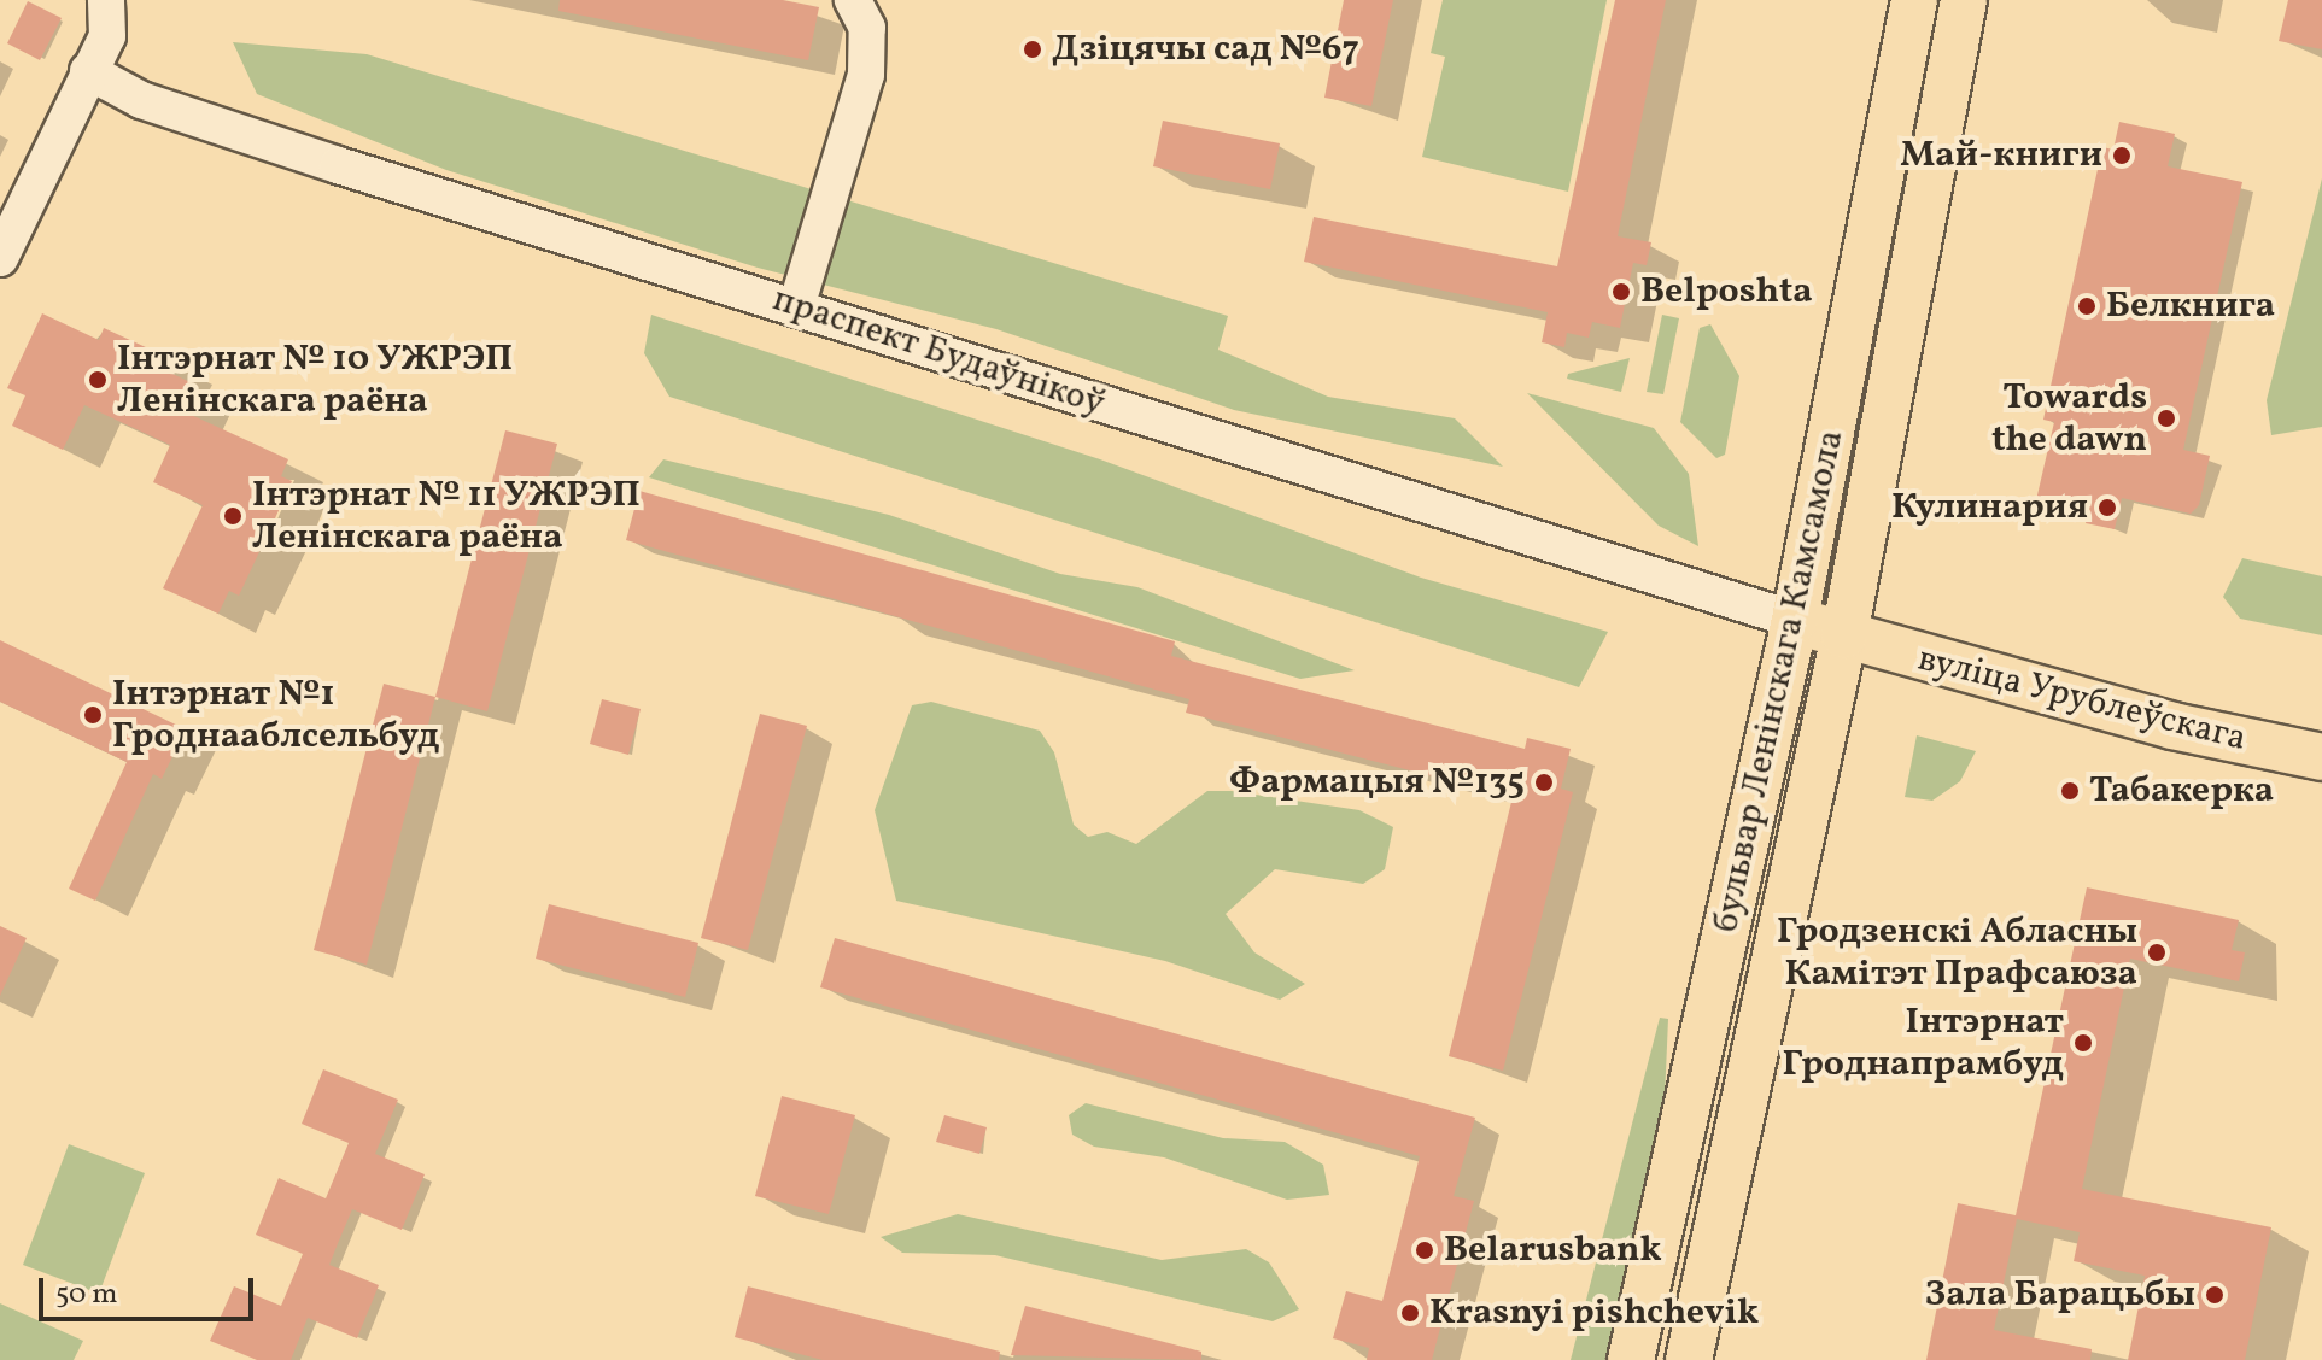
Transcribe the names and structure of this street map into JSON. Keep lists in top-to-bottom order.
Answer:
{
  "streets": {
    "main road": ["бульвар Ленінскага Камсамола", "вуліца Урублеўскага"],
    "street": ["праспект Будаўнікоў"]
  },
  "crossings": [
    ["праспект Будаўнікоў", "бульвар Ленінскага Камсамола"],
    ["праспект Будаўнікоў", "вуліца Урублеўскага"],
    ["бульвар Ленінскага Камсамола", "вуліца Урублеўскага"]
  ],
  "places": [
    "Дзіцячы сад №67",
    "Май-книги",
    "Belposhta",
    "Белкнига",
    "Інтэрнат № 10 УЖРЭП Ленінскага раёна",
    "Towards the dawn",
    "Кулинария",
    "Інтэрнат № 11 УЖРЭП Ленінскага раёна",
    "Інтэрнат №1 Гроднааблсельбуд",
    "Фармацыя №135",
    "Табакерка",
    "Гродзенскі Абласны Камітэт Прафсаюза",
    "Інтэрнат Гроднапрамбуд",
    "Belarusbank",
    "Зала Барацьбы",
    "Krasnyi pishchevik"
  ],
  "scale_bar": "50 m"
}
